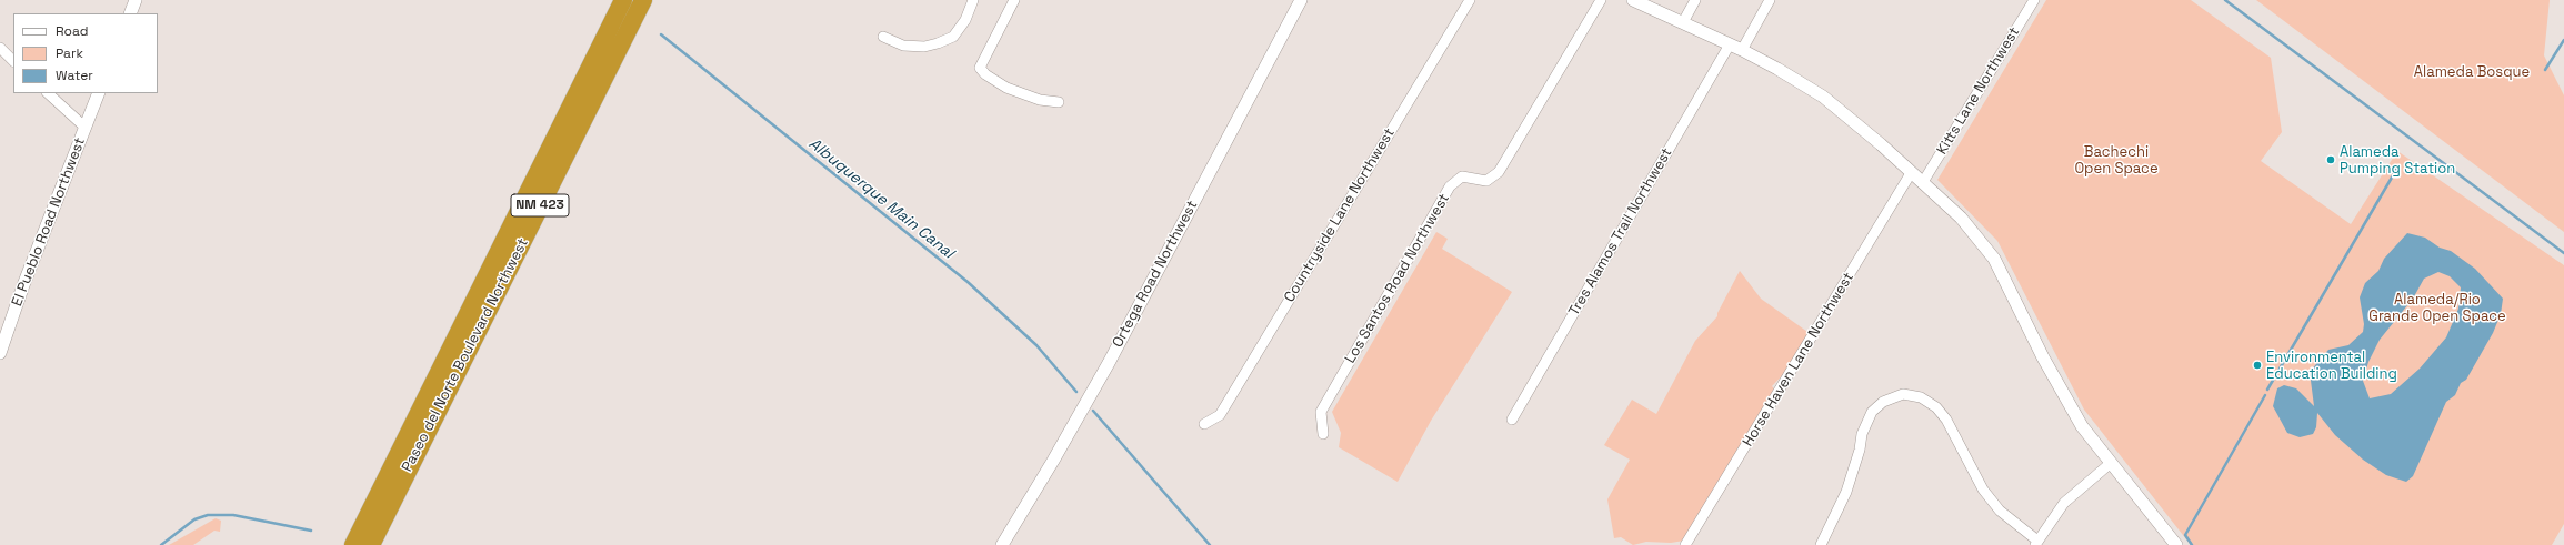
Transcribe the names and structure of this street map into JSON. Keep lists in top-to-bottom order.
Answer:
{
  "streets": {
    "highway": ["NM 423", "Paseo del Norte Boulevard Northwest"],
    "street": [
      "Kitts Lane Northwest",
      "Countryside Lane Northwest",
      "El Pueblo Road Northwest",
      "Tres Alamos Trail Northwest",
      "Ortega Road Northwest",
      "Los Santos Road Northwest",
      "Horse Haven Lane Northwest"
    ]
  },
  "water": ["Albuquerque Main Canal"],
  "parks": ["Alameda Bosque", "Bachechi Open Space", "Alameda/Rio Grande Open Space"],
  "places": ["Alameda Pumping Station", "Environmental Education Building"],
  "legend": ["Road", "Park", "Water"]
}
